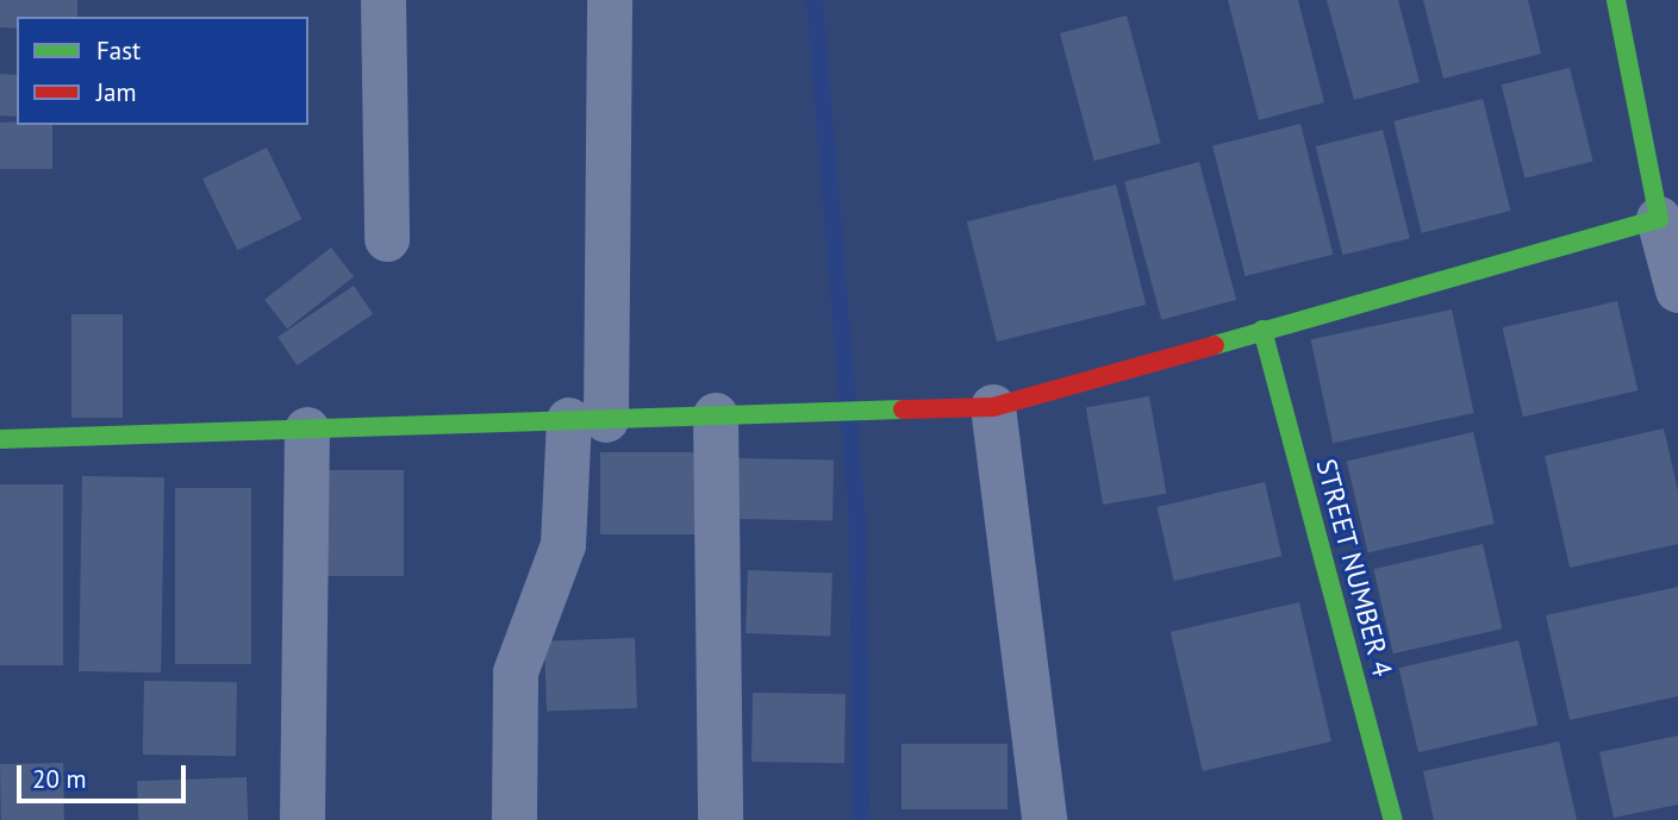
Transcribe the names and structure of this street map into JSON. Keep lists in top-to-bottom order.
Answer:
{
  "streets": {
    "street": ["STREET NUMBER 4"]
  },
  "legend": ["Fast", "Jam"],
  "scale_bar": "20 m"
}
